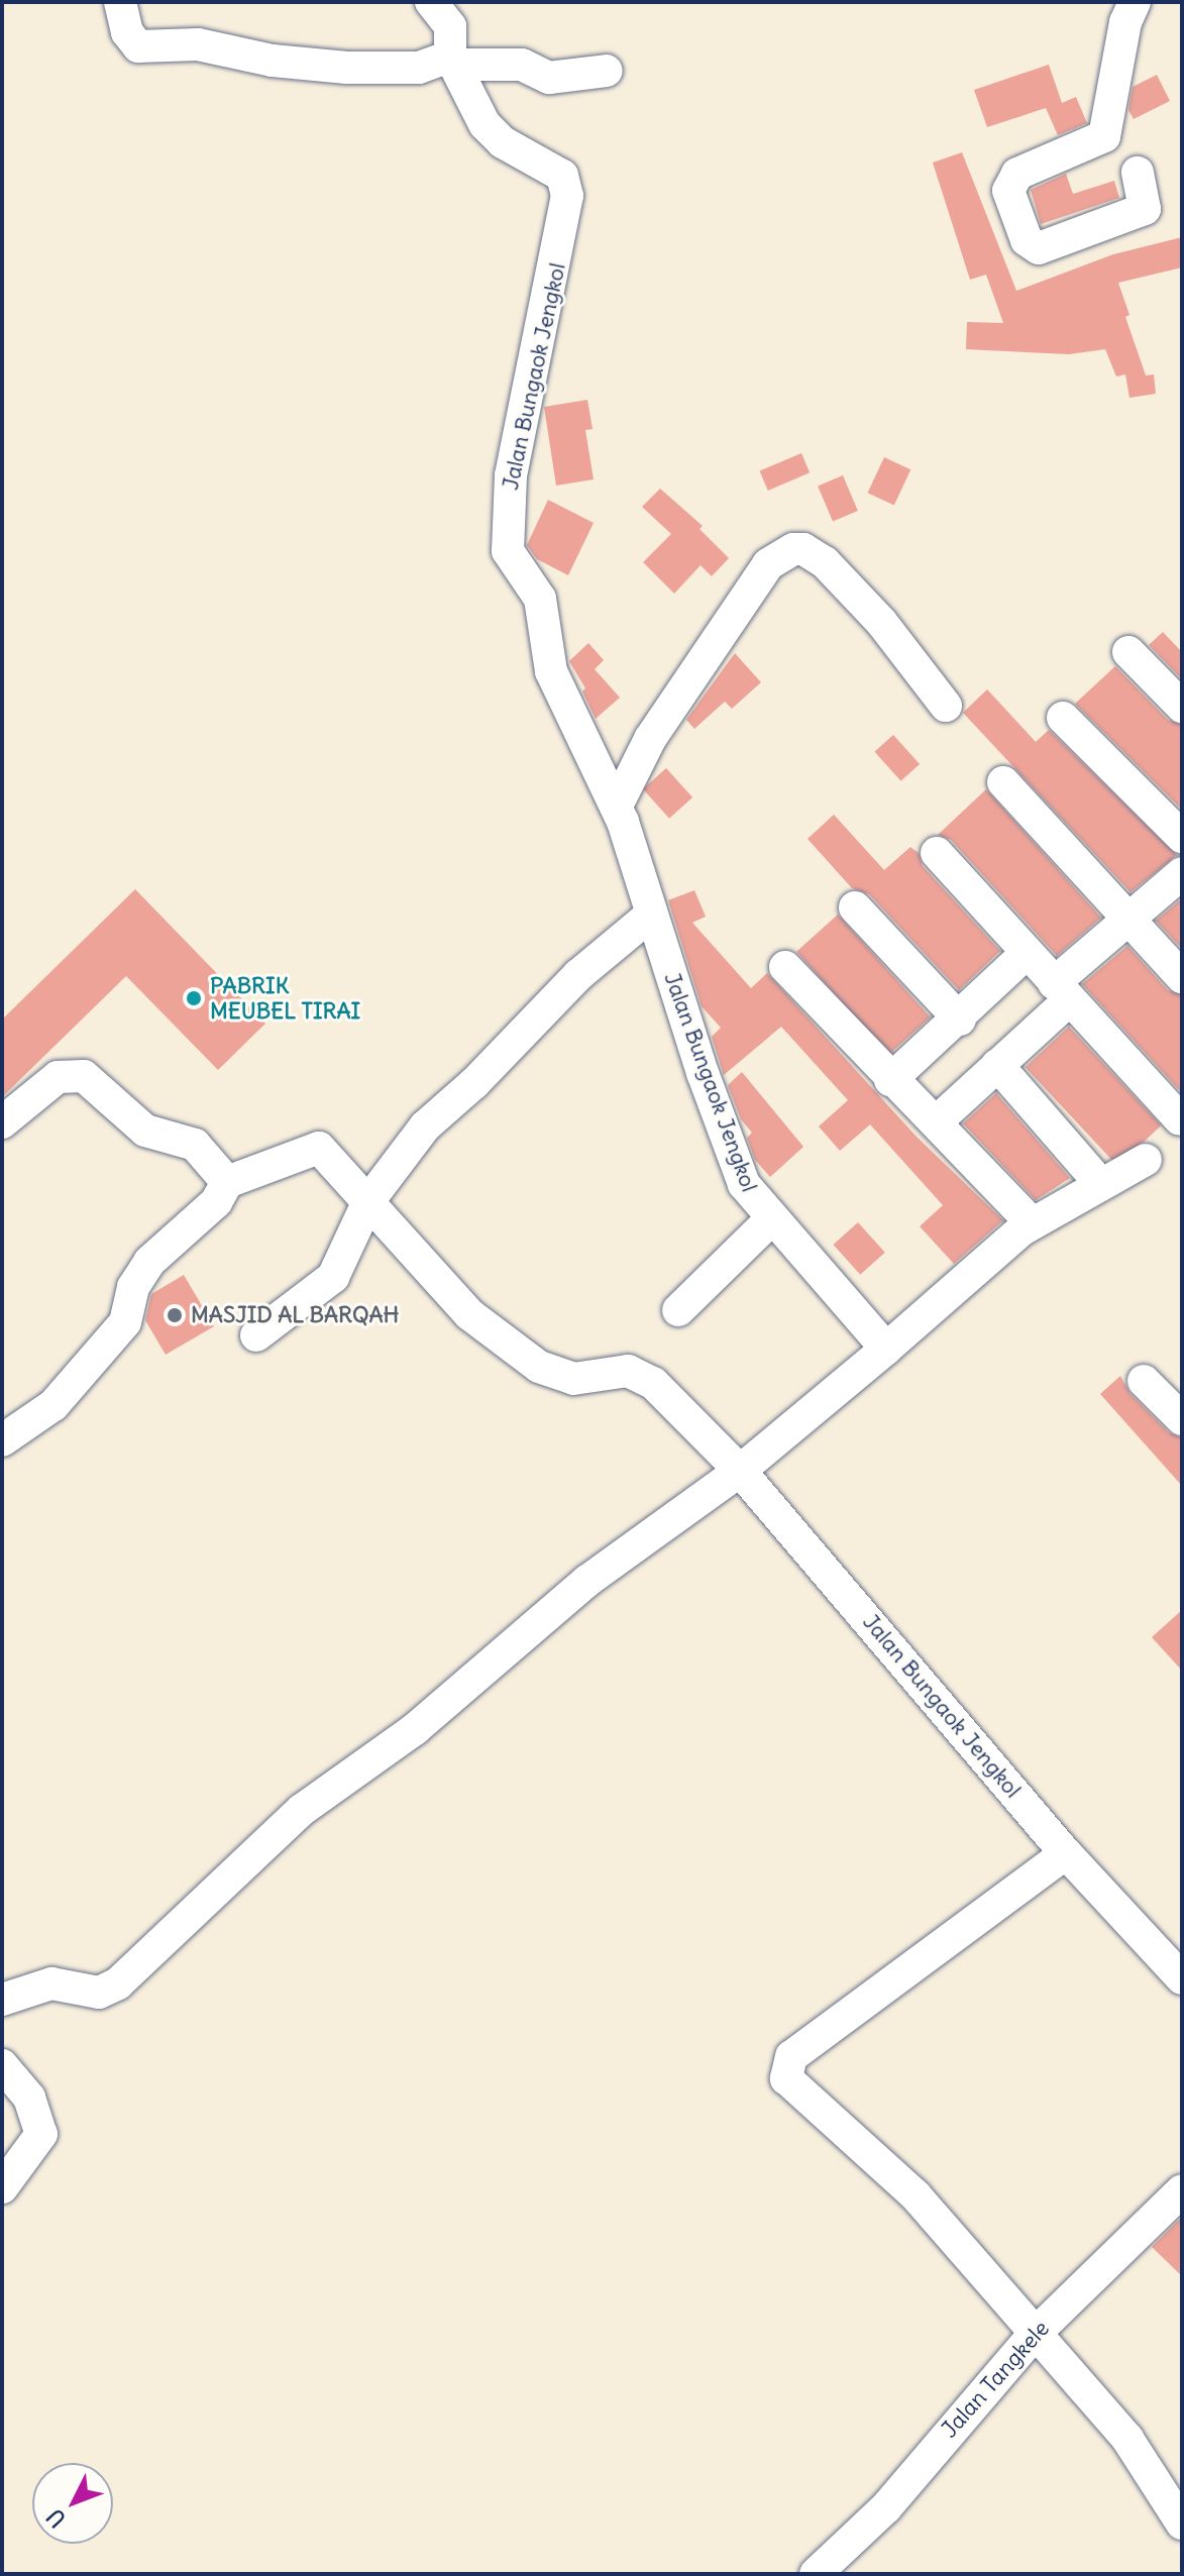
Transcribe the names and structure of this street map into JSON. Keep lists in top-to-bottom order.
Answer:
{
  "streets": {
    "street": ["Jalan Bungaok Jengkol", "Jalan Tangkele"]
  },
  "places": ["PABRIK MEUBEL TIRAI", "MASJID AL BARQAH"],
  "north": "bottom left"
}
